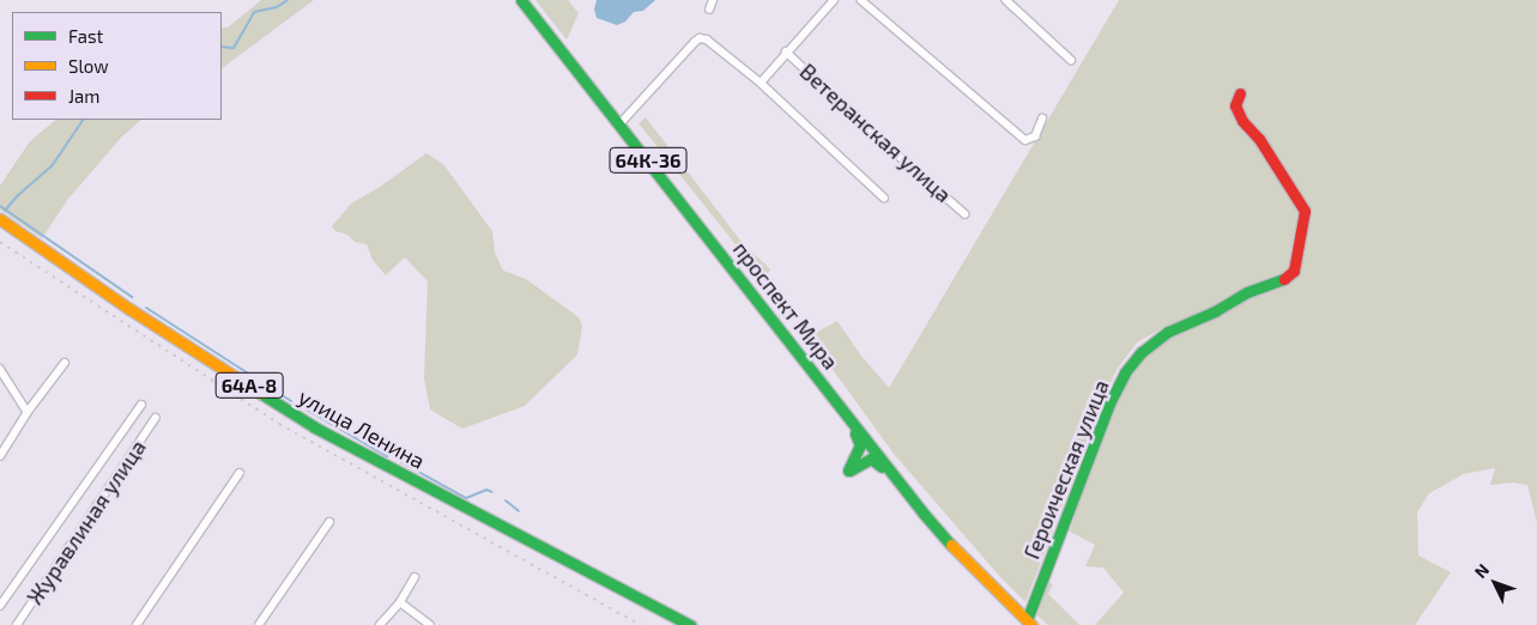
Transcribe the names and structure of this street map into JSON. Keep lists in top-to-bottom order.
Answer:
{
  "streets": {
    "main road": [
      "64К-36",
      "проспект Мира",
      "64А-8",
      "улица Ленина",
      "Героическая улица"
    ],
    "street": ["Ветеранская улица", "Журавлиная улица"]
  },
  "crossings": [
    ["проспект Мира", "Героическая улица"]
  ],
  "legend": ["Fast", "Slow", "Jam"],
  "north": "top left"
}
